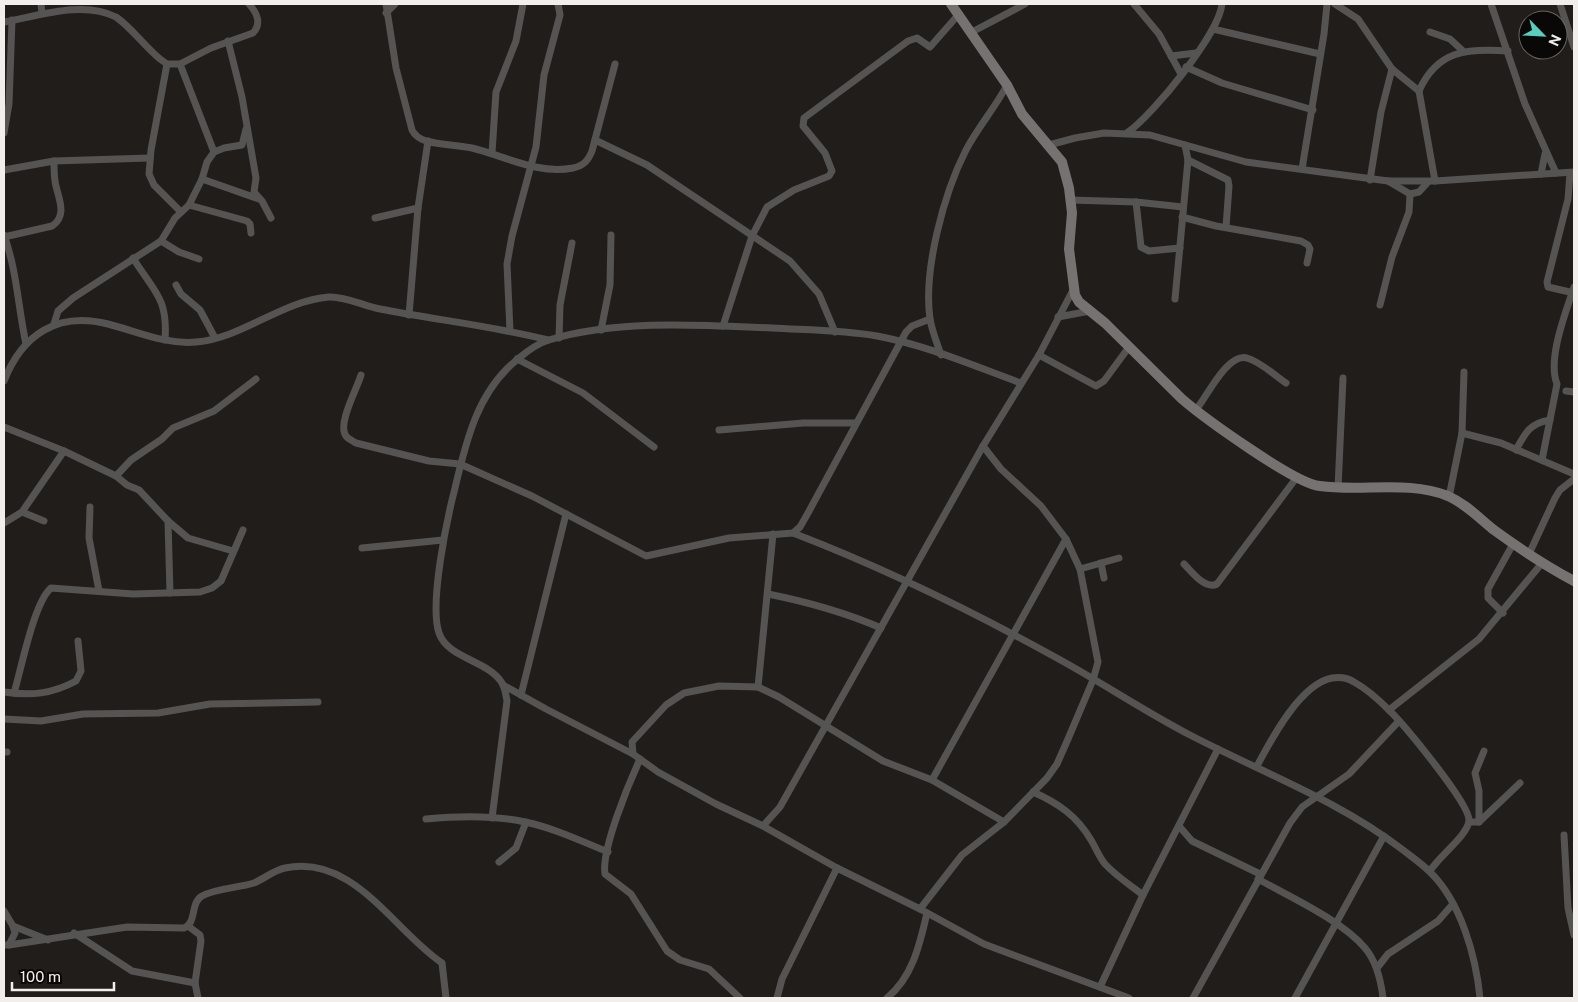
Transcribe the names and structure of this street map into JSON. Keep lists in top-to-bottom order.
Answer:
{
  "scale_bar": "100 m",
  "north": "bottom right"
}
